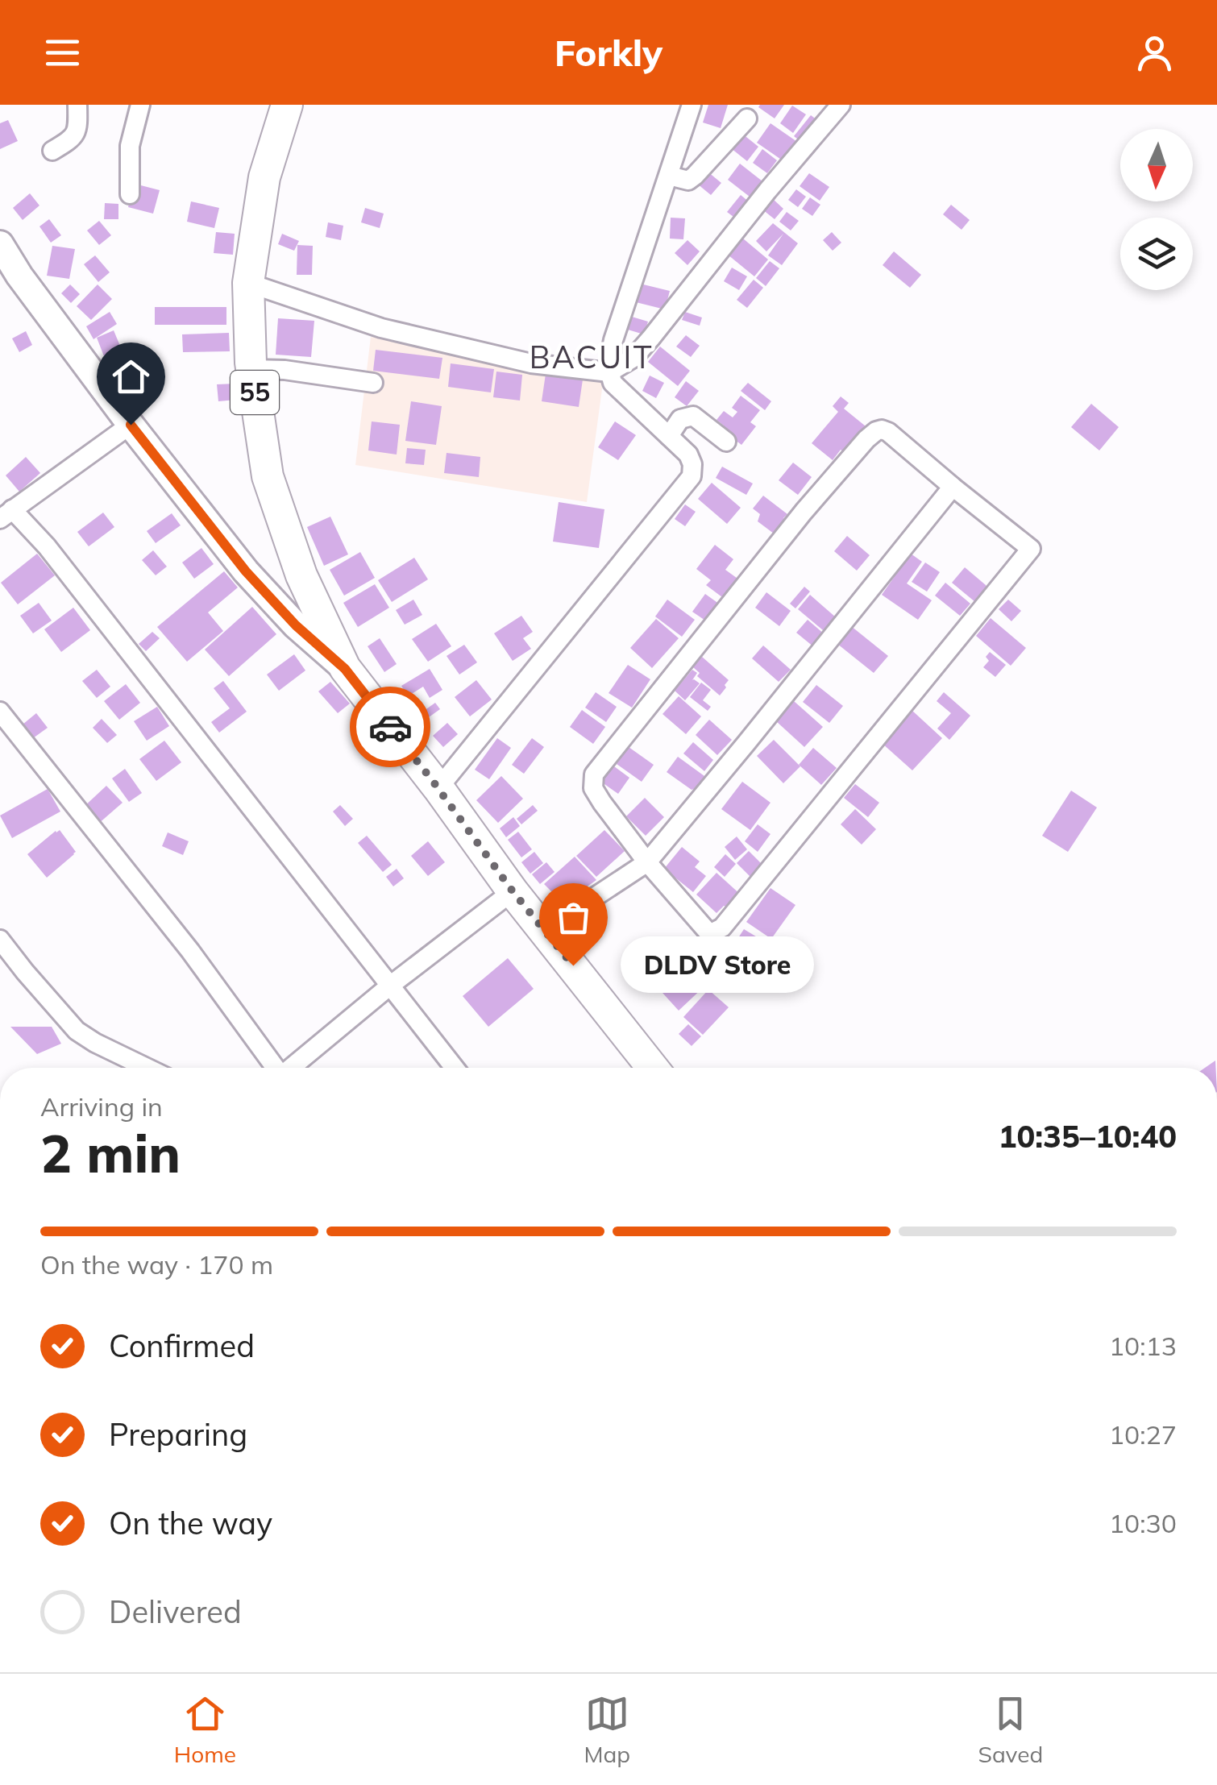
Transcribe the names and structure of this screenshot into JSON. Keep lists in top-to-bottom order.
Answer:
{
  "streets": {
    "highway": ["55"]
  },
  "districts": ["BACUIT"],
  "places": ["DLDV Store"],
  "north": "bottom",
  "page": {
    "header": "Forkly",
    "bubble": "DLDV Store",
    "heading": ["2 min", "Arriving in", "10:35–10:40"],
    "bar": "On the way · 170 m",
    "list": [
      ["Confirmed", "10:13"],
      ["Preparing", "10:27"],
      ["On the way", "10:30"],
      "Delivered"
    ],
    "tabs": ["Home", "Map", "Saved"]
  }
}
